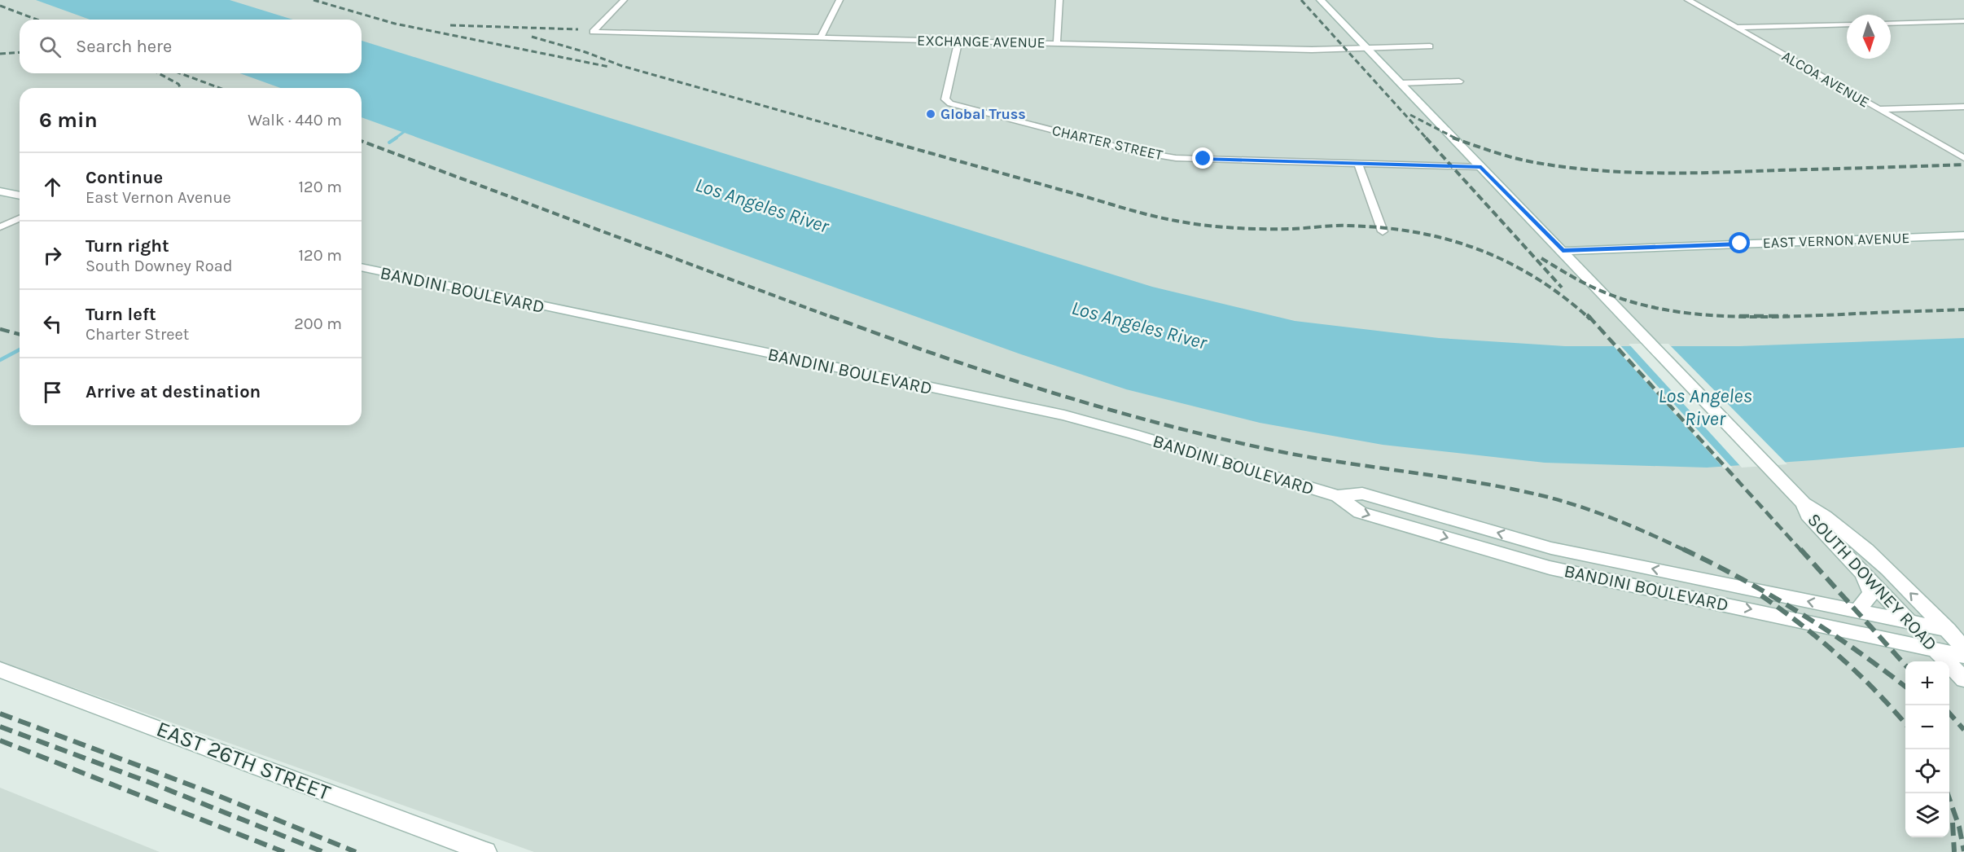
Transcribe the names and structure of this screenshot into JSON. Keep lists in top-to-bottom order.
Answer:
{
  "streets": {
    "main road": [
      "EAST VERNON AVENUE",
      "BANDINI BOULEVARD",
      "SOUTH DOWNEY ROAD",
      "EAST 26TH STREET"
    ],
    "street": ["EXCHANGE AVENUE", "ALCOA AVENUE", "CHARTER STREET"]
  },
  "crossings": [
    ["EXCHANGE AVENUE", "CHARTER STREET"],
    ["EXCHANGE AVENUE", "SOUTH DOWNEY ROAD"],
    ["CHARTER STREET", "SOUTH DOWNEY ROAD"],
    ["EAST VERNON AVENUE", "SOUTH DOWNEY ROAD"],
    ["BANDINI BOULEVARD", "SOUTH DOWNEY ROAD"]
  ],
  "water": ["Los Angeles River"],
  "places": ["Global Truss"],
  "north": "bottom",
  "page": {
    "search": "Search here",
    "heading": ["6 min", "Walk · 440 m"],
    "list": [
      ["Continue", "East Vernon Avenue", "120 m"],
      ["Turn right", "South Downey Road", "120 m"],
      ["Turn left", "Charter Street", "200 m"],
      "Arrive at destination"
    ],
    "map_buttons": ["+", "−"]
  }
}
